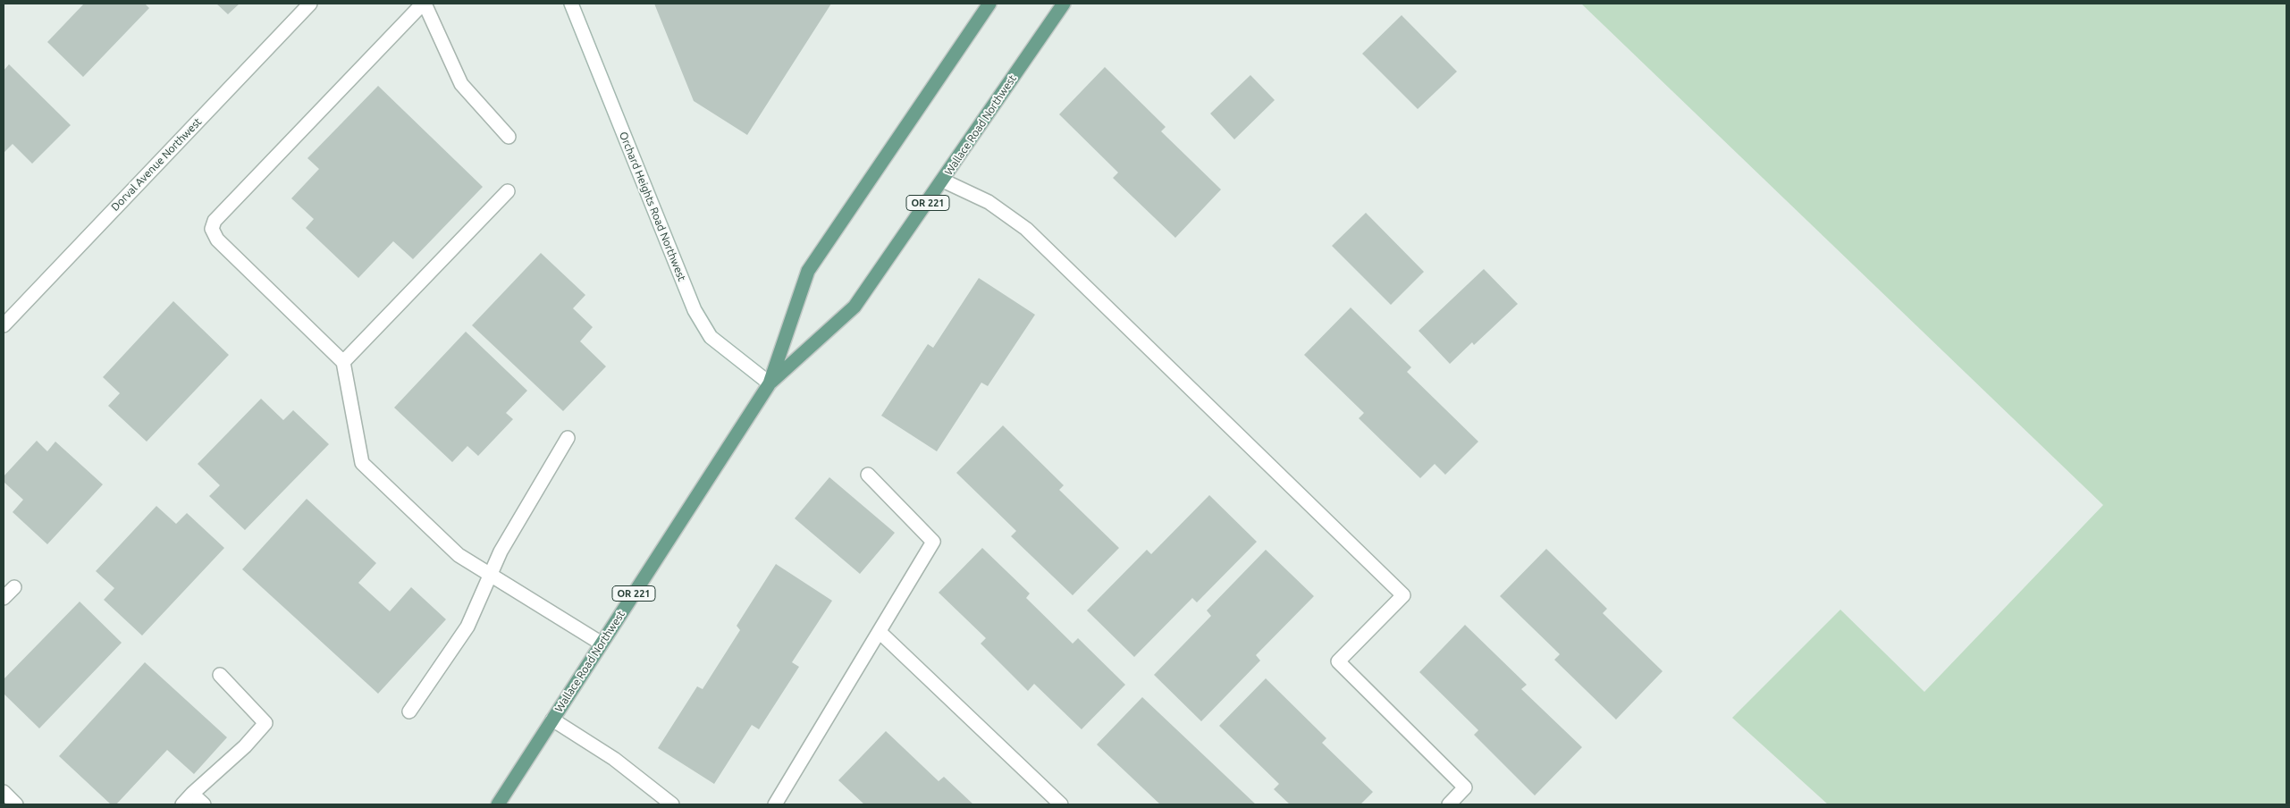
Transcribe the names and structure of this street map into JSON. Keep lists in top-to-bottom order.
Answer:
{
  "streets": {
    "main road": ["Wallace Road Northwest", "OR 221"],
    "street": ["Dorval Avenue Northwest", "Orchard Heights Road Northwest"]
  },
  "crossings": [
    ["Wallace Road Northwest", "Orchard Heights Road Northwest"]
  ]
}
